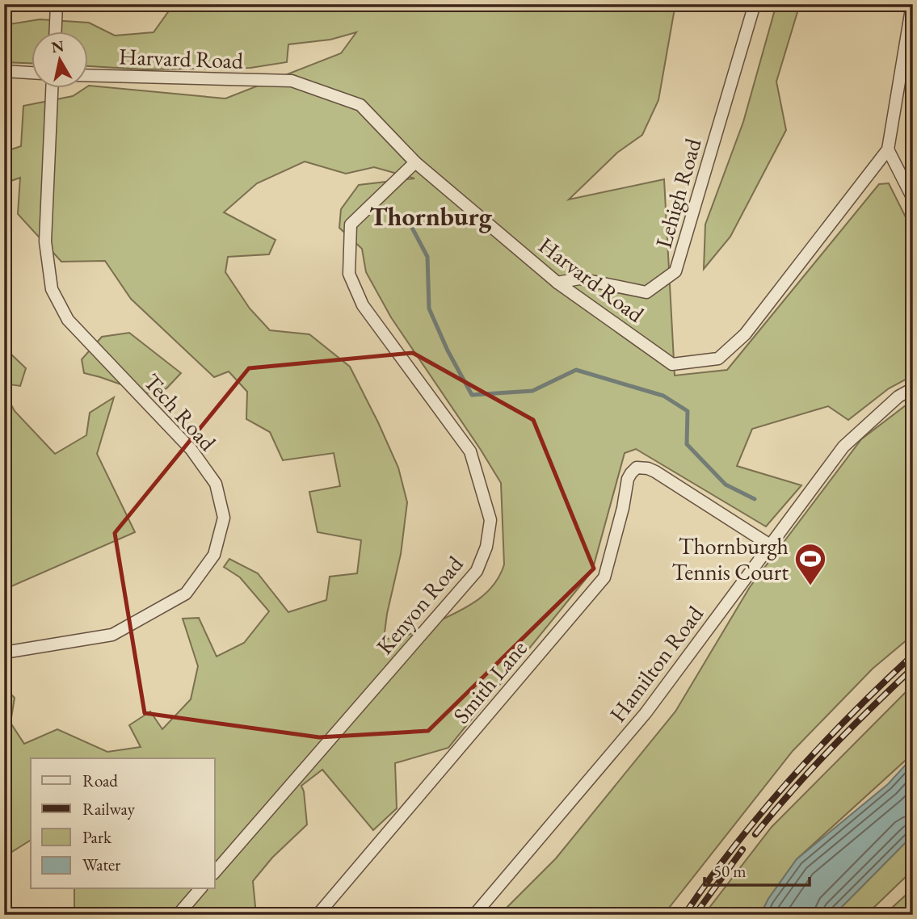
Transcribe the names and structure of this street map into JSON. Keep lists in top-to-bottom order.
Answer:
{
  "streets": {
    "street": [
      "Harvard Road",
      "Lehigh Road",
      "Tech Road",
      "Kenyon Road",
      "Hamilton Road",
      "Smith Lane"
    ]
  },
  "crossings": [
    ["Harvard Road", "Lehigh Road"],
    ["Harvard Road", "Kenyon Road"],
    ["Hamilton Road", "Smith Lane"]
  ],
  "districts": ["Thornburg"],
  "places": {
    "sports": ["Thornburgh Tennis Court"]
  },
  "legend": [
    "Road",
    "Railway",
    "Park",
    "Water"
  ],
  "scale_bar": "50 m",
  "north": "top"
}
